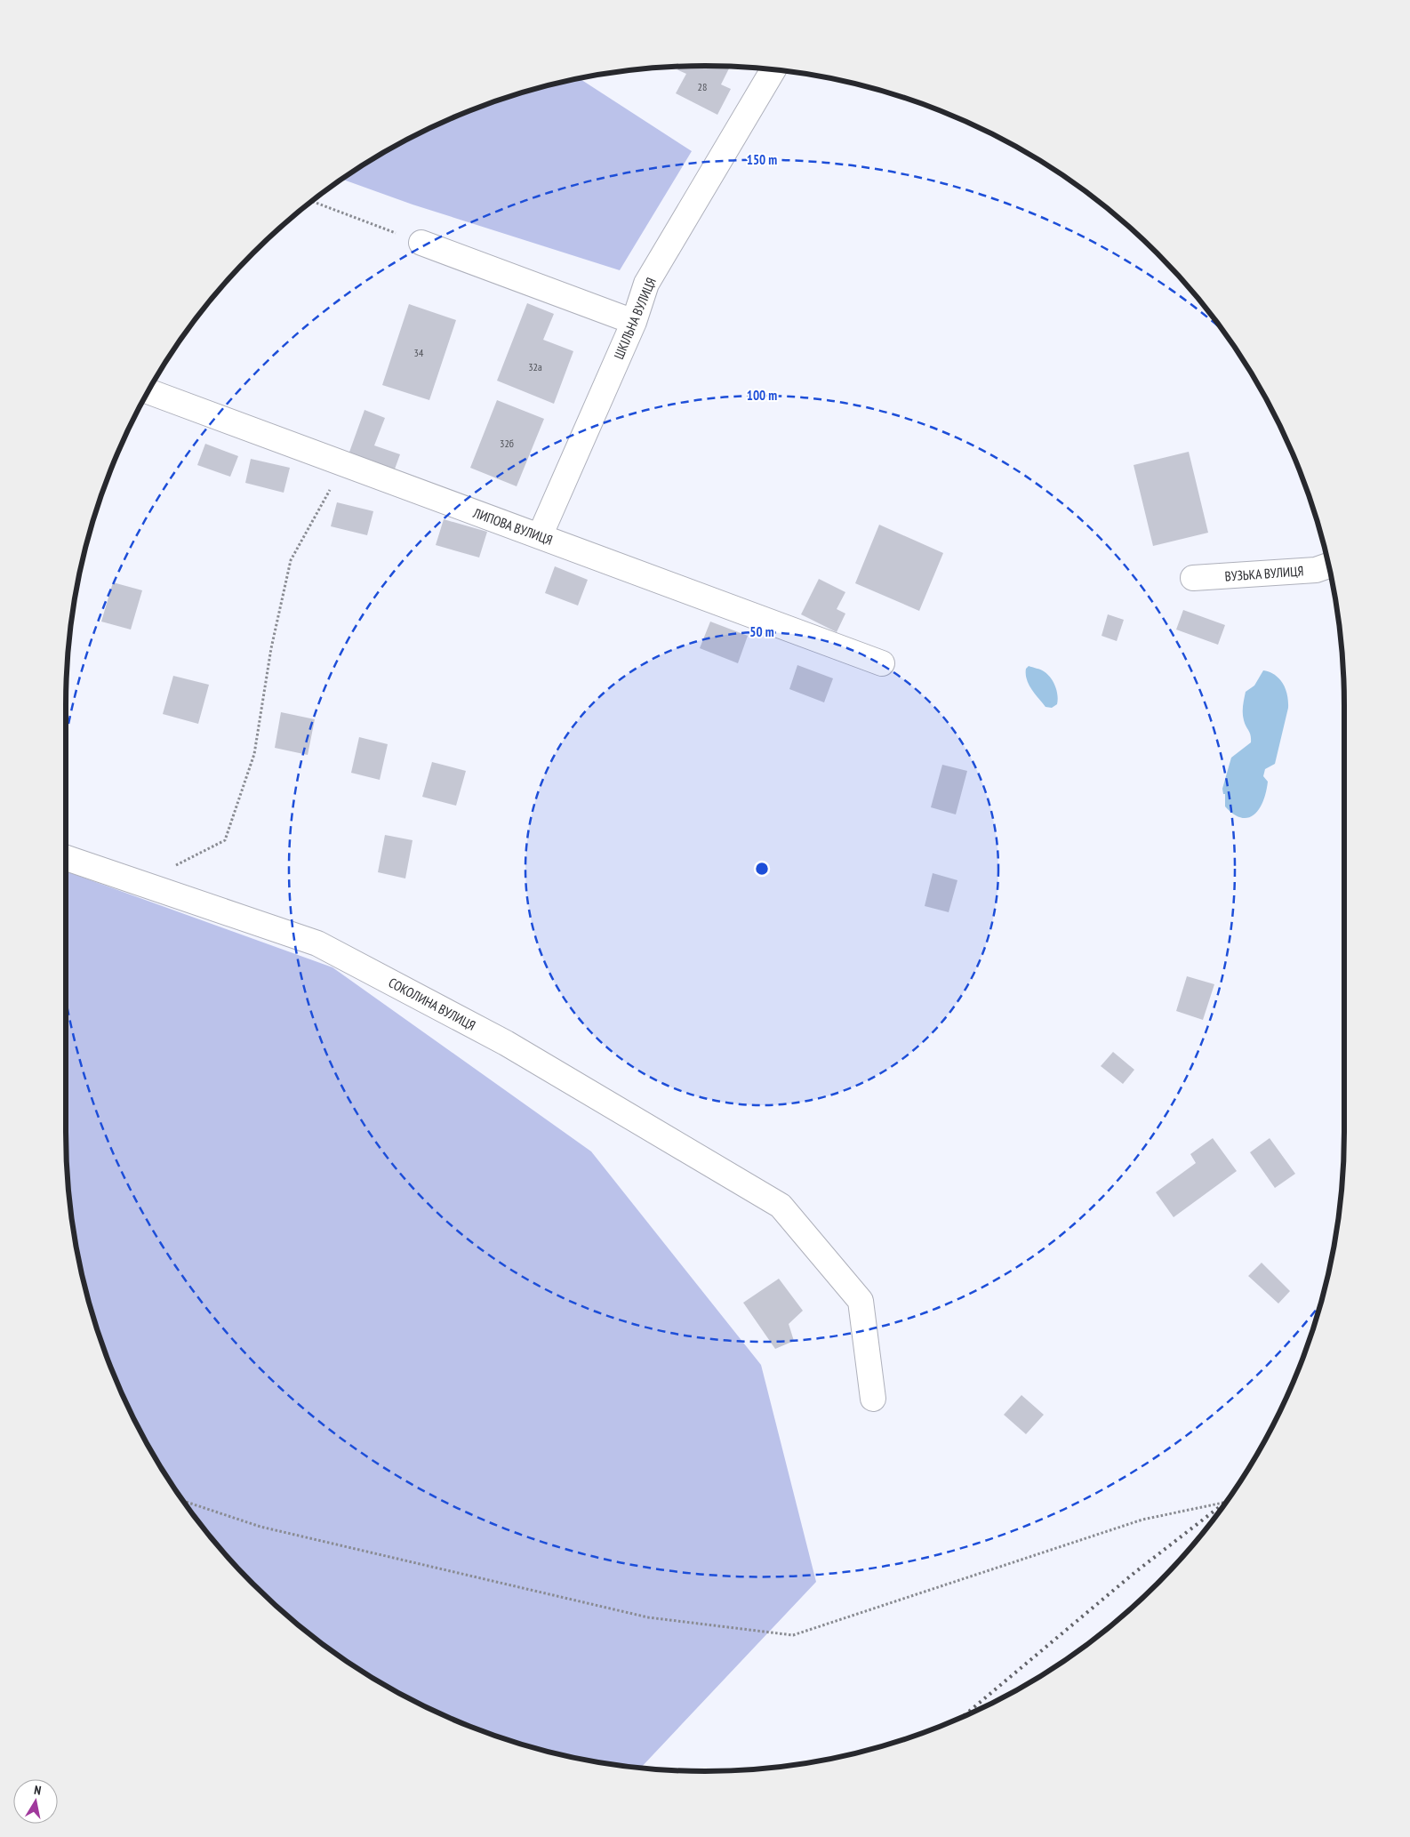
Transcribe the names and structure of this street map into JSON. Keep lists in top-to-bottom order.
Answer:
{
  "streets": {
    "street": [
      "ШКІЛЬНА ВУЛИЦЯ",
      "ЛИПОВА ВУЛИЦЯ",
      "ВУЗЬКА ВУЛИЦЯ",
      "СОКОЛИНА ВУЛИЦЯ"
    ]
  },
  "crossings": [
    ["ШКІЛЬНА ВУЛИЦЯ", "ЛИПОВА ВУЛИЦЯ"]
  ],
  "house_numbers": [
    "28",
    "34",
    "32а",
    "32б"
  ],
  "north": "top",
  "rings": ["150 m", "100 m", "50 m"]
}
